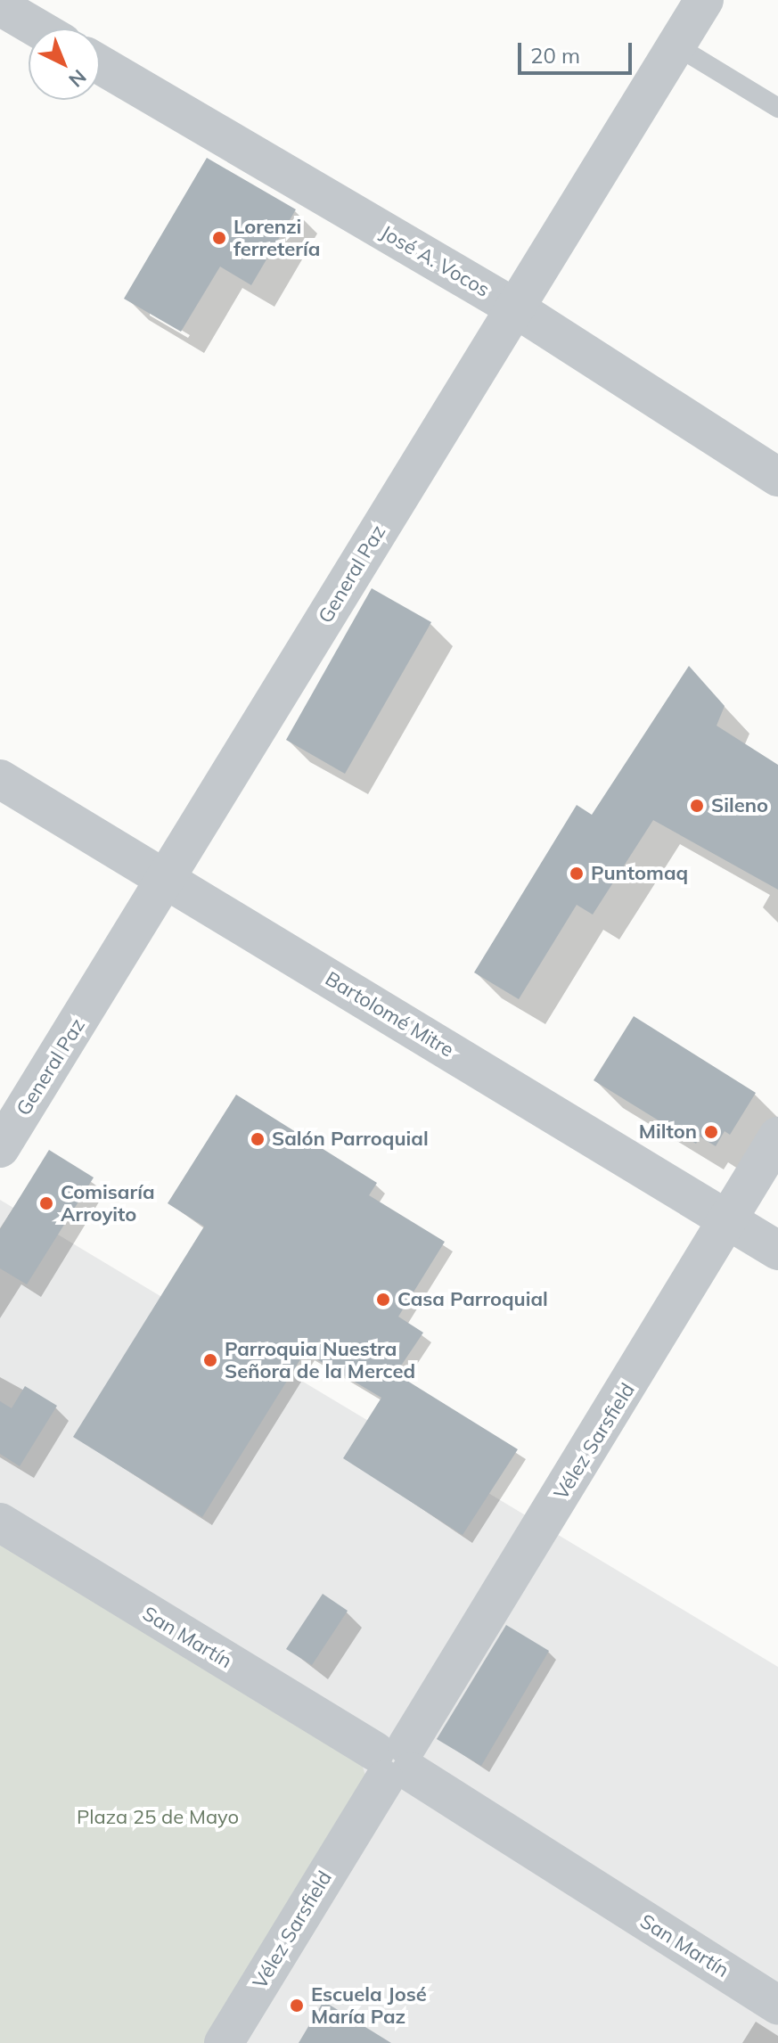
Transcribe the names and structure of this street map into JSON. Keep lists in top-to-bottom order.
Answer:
{
  "streets": {
    "street": [
      "José A. Vocos",
      "General Paz",
      "Bartolomé Mitre",
      "Vélez Sarsfield",
      "San Martín"
    ]
  },
  "crossings": [
    ["José A. Vocos", "General Paz"],
    ["General Paz", "Bartolomé Mitre"],
    ["Bartolomé Mitre", "Vélez Sarsfield"],
    ["Vélez Sarsfield", "San Martín"]
  ],
  "parks": ["Plaza 25 de Mayo"],
  "places": [
    "Lorenzi ferretería",
    "Sileno",
    "Puntomaq",
    "Milton",
    "Salón Parroquial",
    "Comisaría Arroyito",
    "Casa Parroquial",
    "Parroquia Nuestra Señora de la Merced",
    "Escuela José María Paz"
  ],
  "scale_bar": "20 m",
  "north": "bottom right"
}
